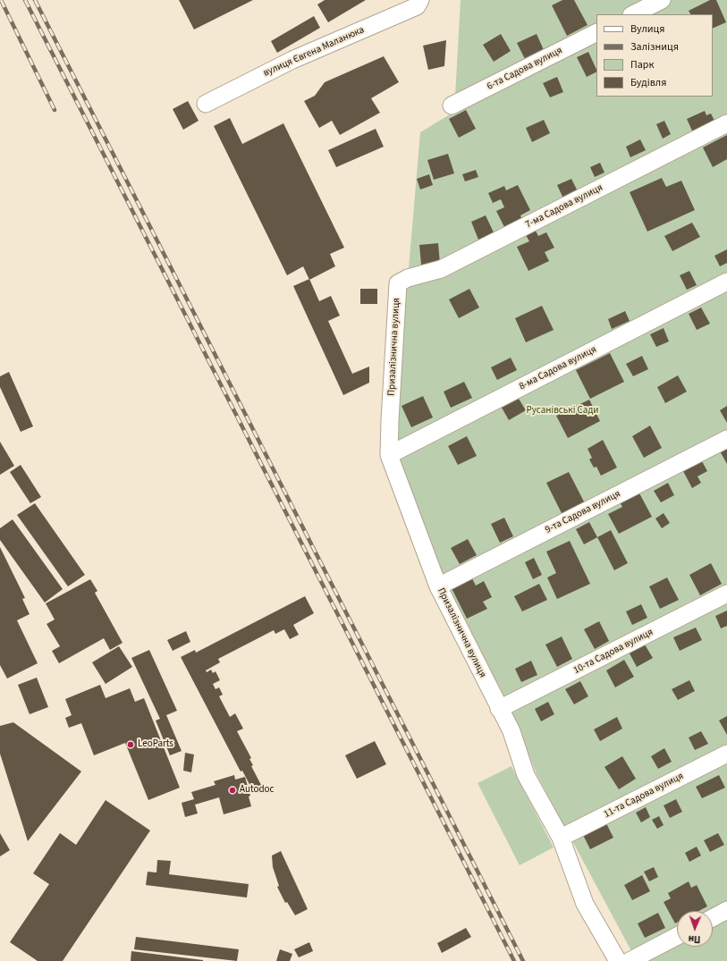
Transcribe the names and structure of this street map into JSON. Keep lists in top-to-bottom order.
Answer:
{
  "streets": {
    "street": [
      "вулиця Євгена Маланюка",
      "6-та Садова вулиця",
      "7-ма Садова вулиця",
      "Призалізнична вулиця",
      "8-ма Садова вулиця",
      "9-та Садова вулиця",
      "10-та Садова вулиця",
      "11-та Садова вулиця"
    ]
  },
  "crossings": [
    ["7-ма Садова вулиця", "Призалізнична вулиця"],
    ["Призалізнична вулиця", "8-ма Садова вулиця"],
    ["Призалізнична вулиця", "9-та Садова вулиця"],
    ["Призалізнична вулиця", "10-та Садова вулиця"],
    ["Призалізнична вулиця", "11-та Садова вулиця"]
  ],
  "parks": ["Русанівські Сади"],
  "places": ["LeoParts", "Autodoc"],
  "legend": [
    "Вулиця",
    "Залізниця",
    "Парк",
    "Будівля"
  ],
  "north": "bottom"
}
